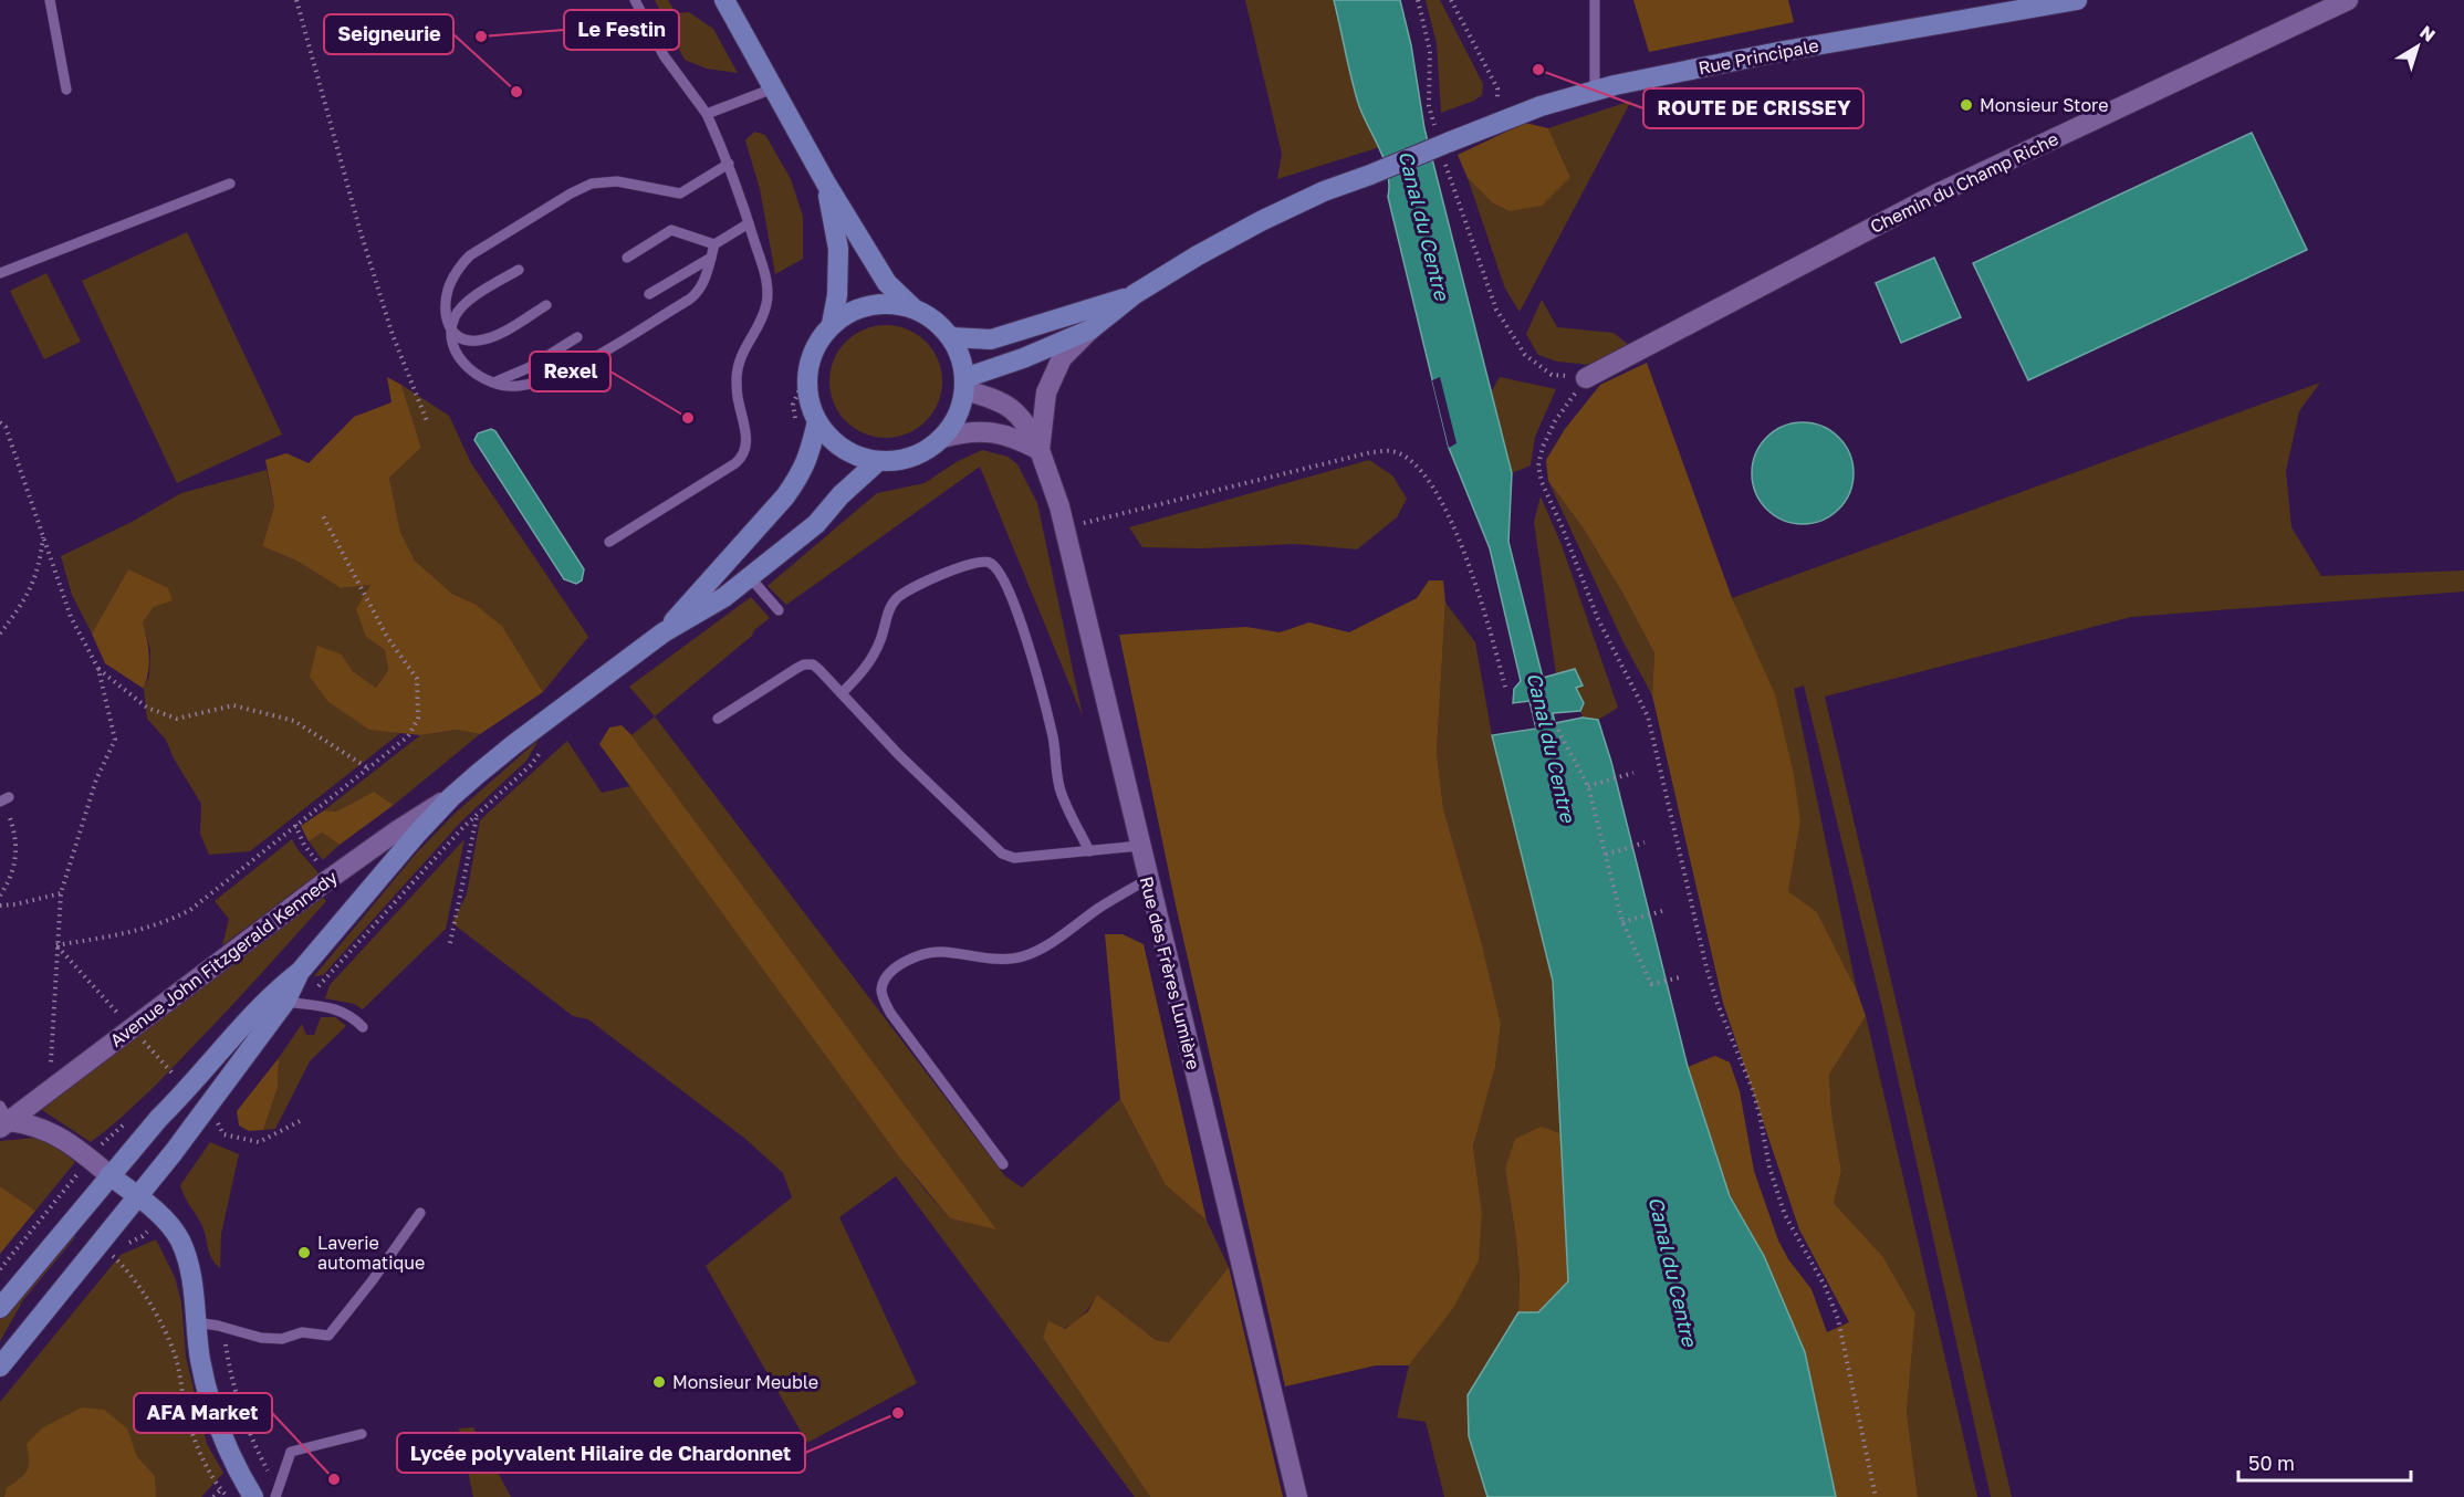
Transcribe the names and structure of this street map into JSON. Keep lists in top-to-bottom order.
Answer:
{
  "streets": {
    "main road": ["Rue Principale", "Avenue John Fitzgerald Kennedy"],
    "street": ["Chemin du Champ Riche", "Rue des Frères Lumière"]
  },
  "crossings": [
    ["Avenue John Fitzgerald Kennedy", "Rue des Frères Lumière"]
  ],
  "water": ["Canal du Centre"],
  "places": [
    "Le Festin",
    "ROUTE DE CRISSEY",
    "Seigneurie",
    "Monsieur Store",
    "Rexel",
    "Laverie automatique",
    "Monsieur Meuble",
    "Lycée polyvalent Hilaire de Chardonnet",
    "AFA Market"
  ],
  "scale_bar": "50 m",
  "north": "top right"
}
